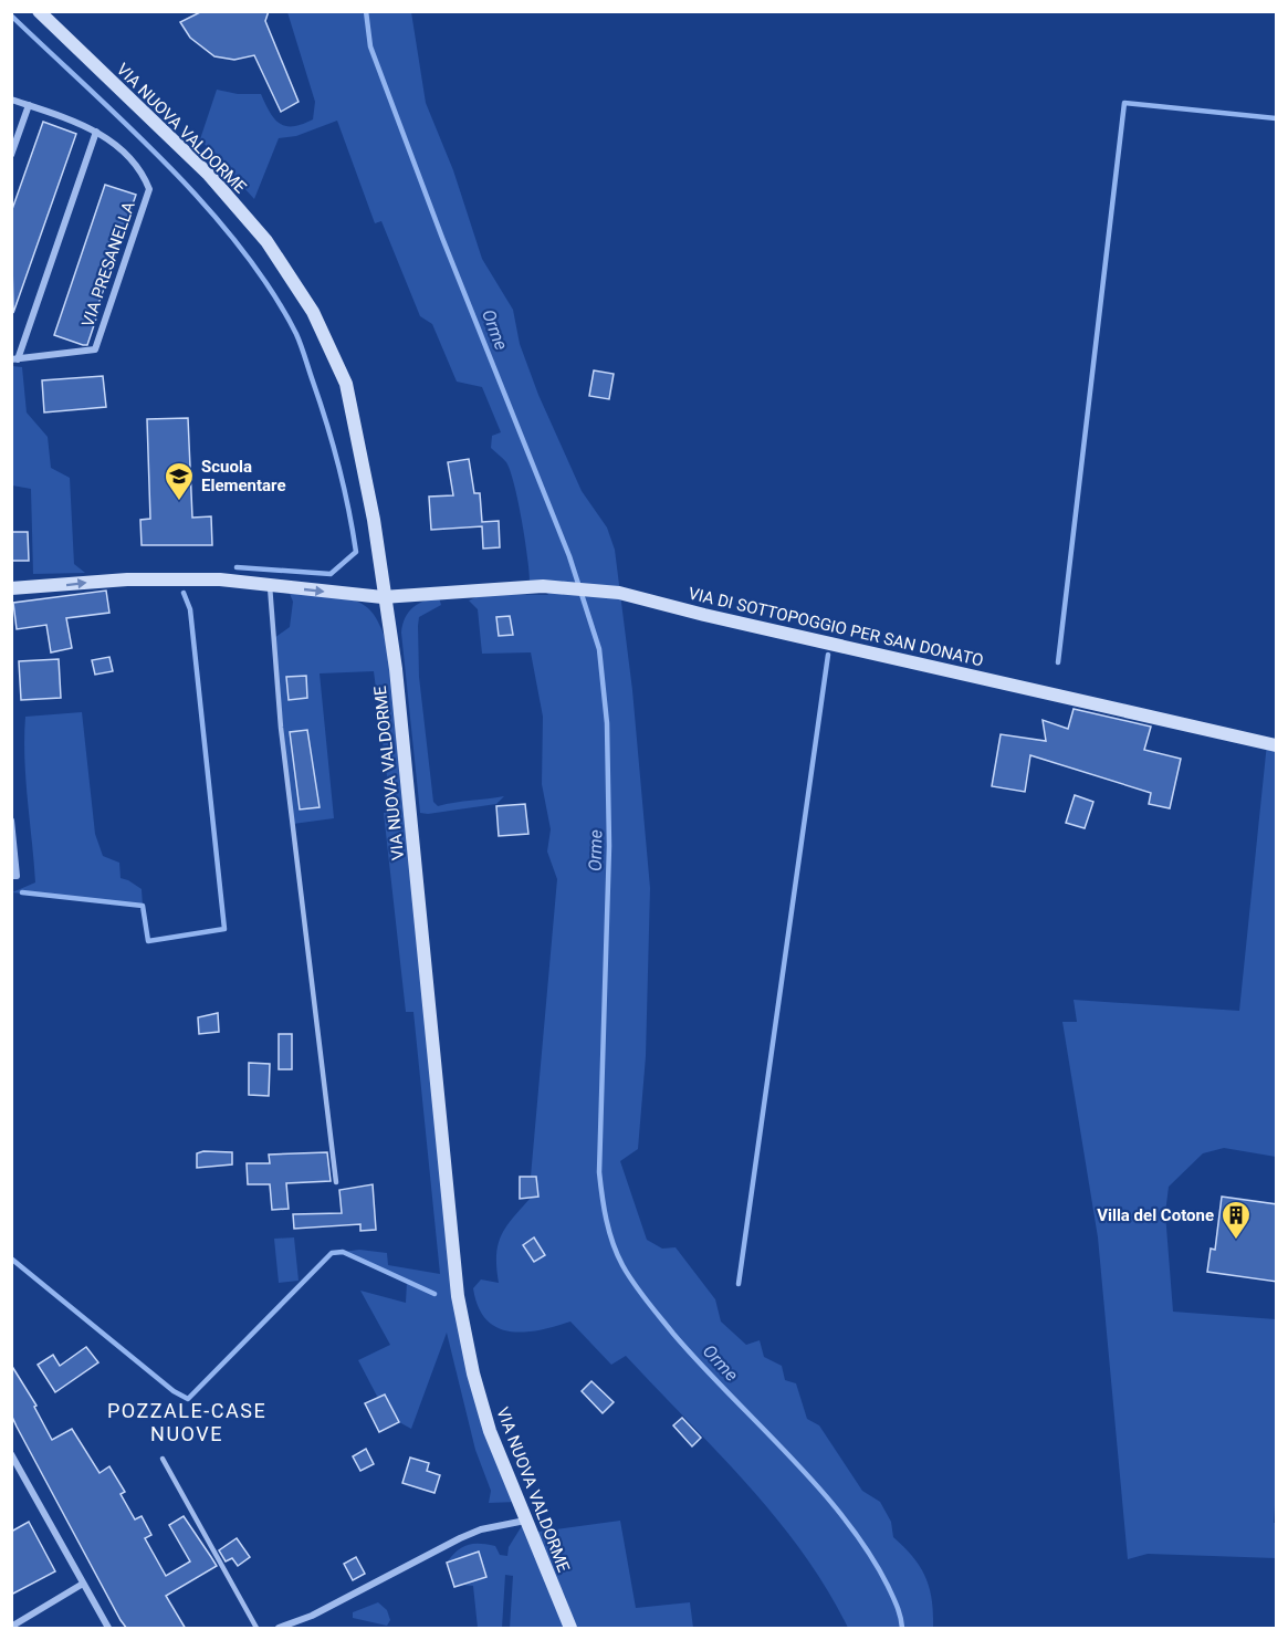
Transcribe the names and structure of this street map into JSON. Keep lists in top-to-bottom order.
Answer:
{
  "streets": {
    "main road": ["VIA NUOVA VALDORME", "VIA DI SOTTOPOGGIO PER SAN DONATO"],
    "street": ["VIA PRESANELLA"]
  },
  "crossings": [
    ["VIA NUOVA VALDORME", "VIA DI SOTTOPOGGIO PER SAN DONATO"]
  ],
  "districts": ["POZZALE-CASE NUOVE"],
  "water": ["Orme"],
  "places": {
    "school or university": ["Scuola Elementare"],
    "building": ["Villa del Cotone"]
  }
}
